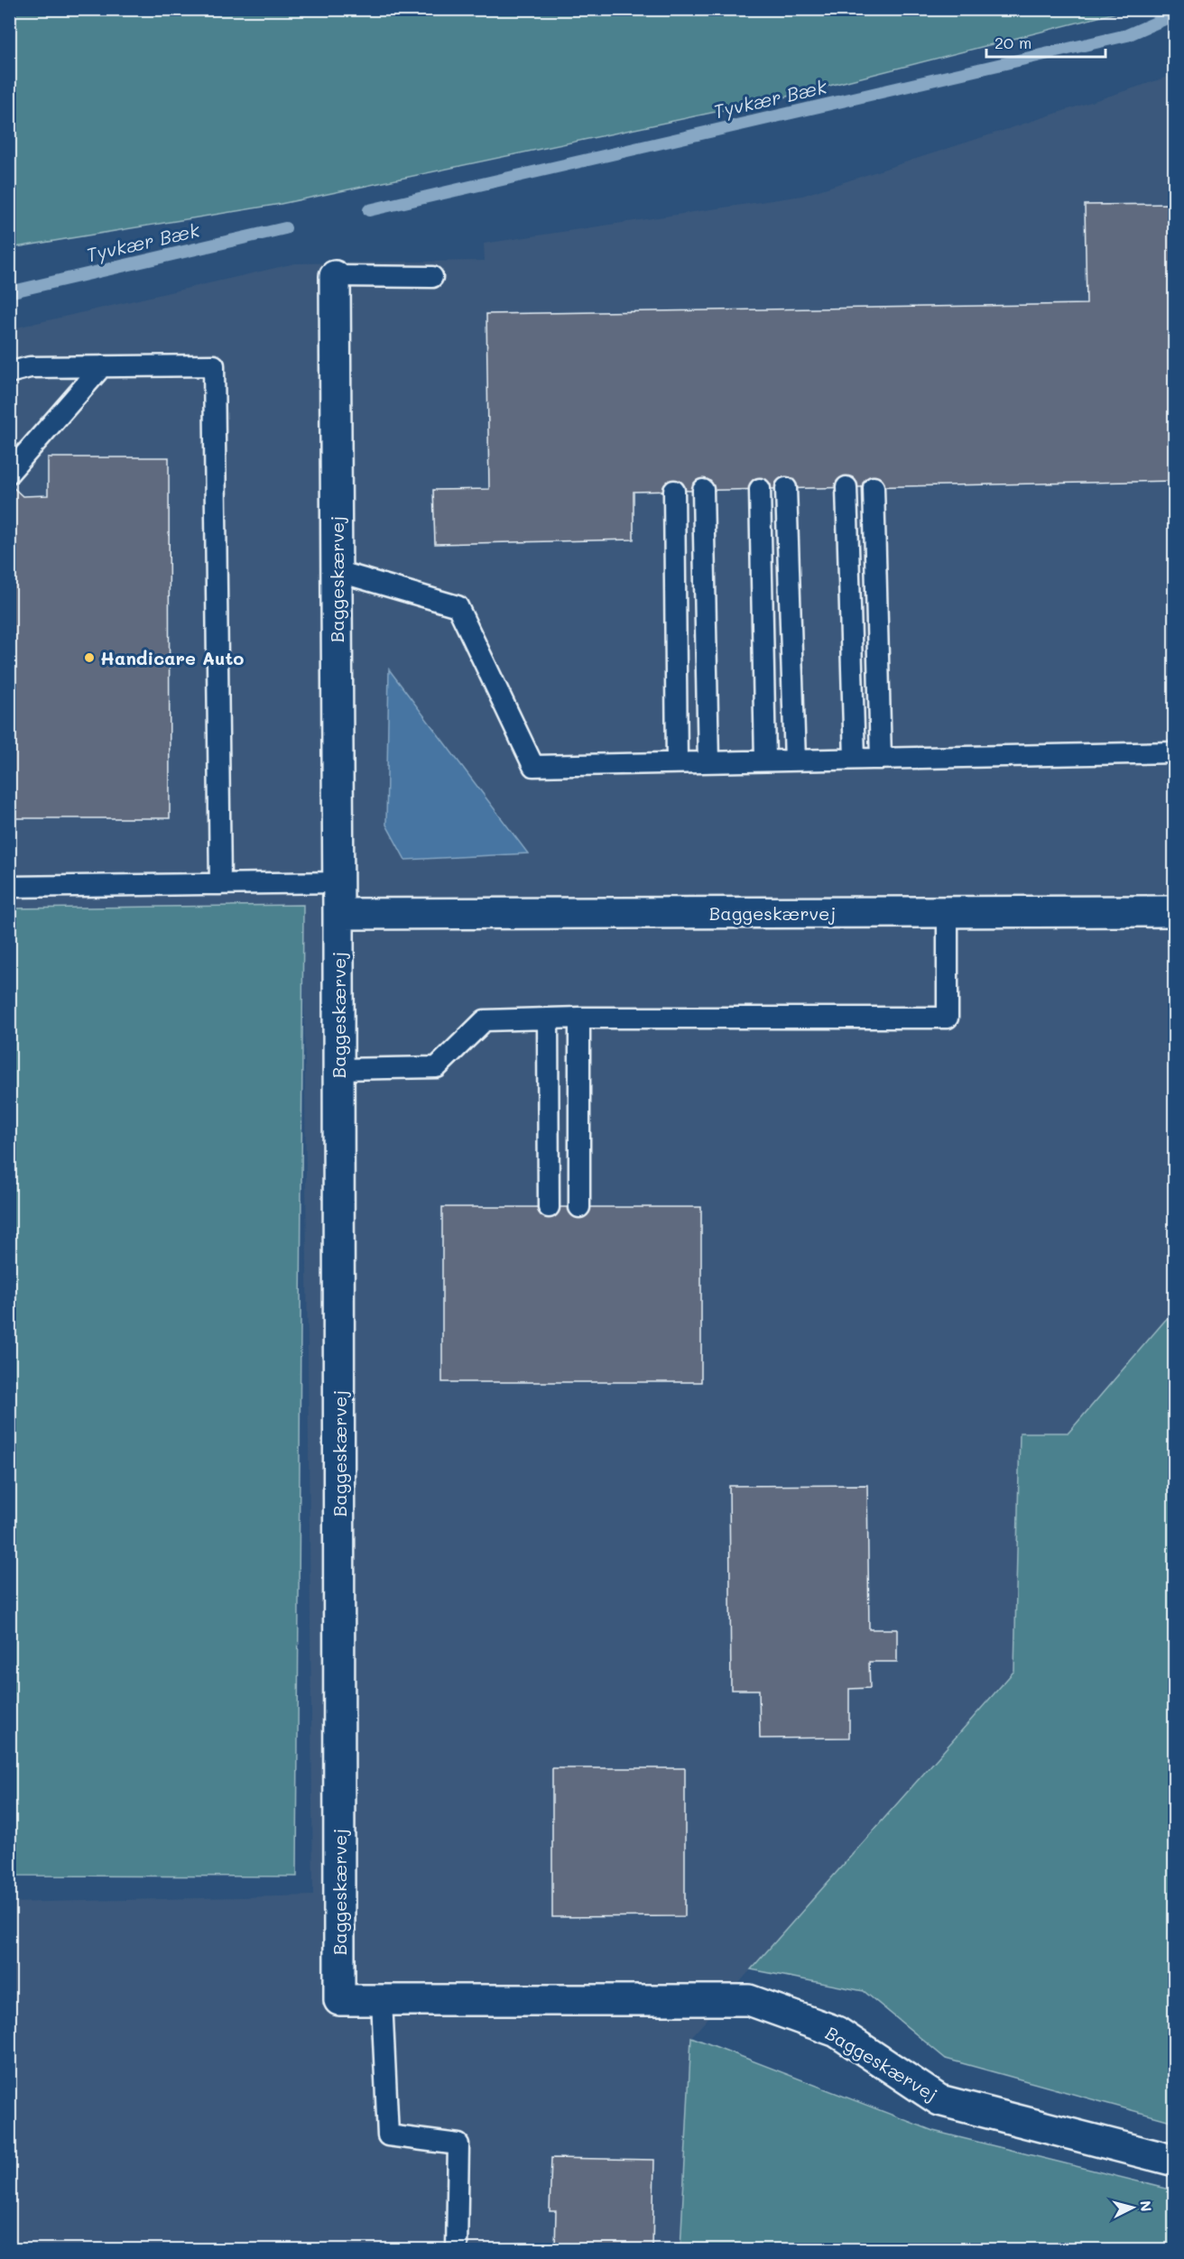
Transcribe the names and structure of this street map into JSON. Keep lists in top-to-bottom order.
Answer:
{
  "streets": {
    "street": ["Baggeskærvej"]
  },
  "water": ["Tyvkær Bæk"],
  "places": ["Handicare Auto"],
  "scale_bar": "20 m",
  "north": "right"
}
